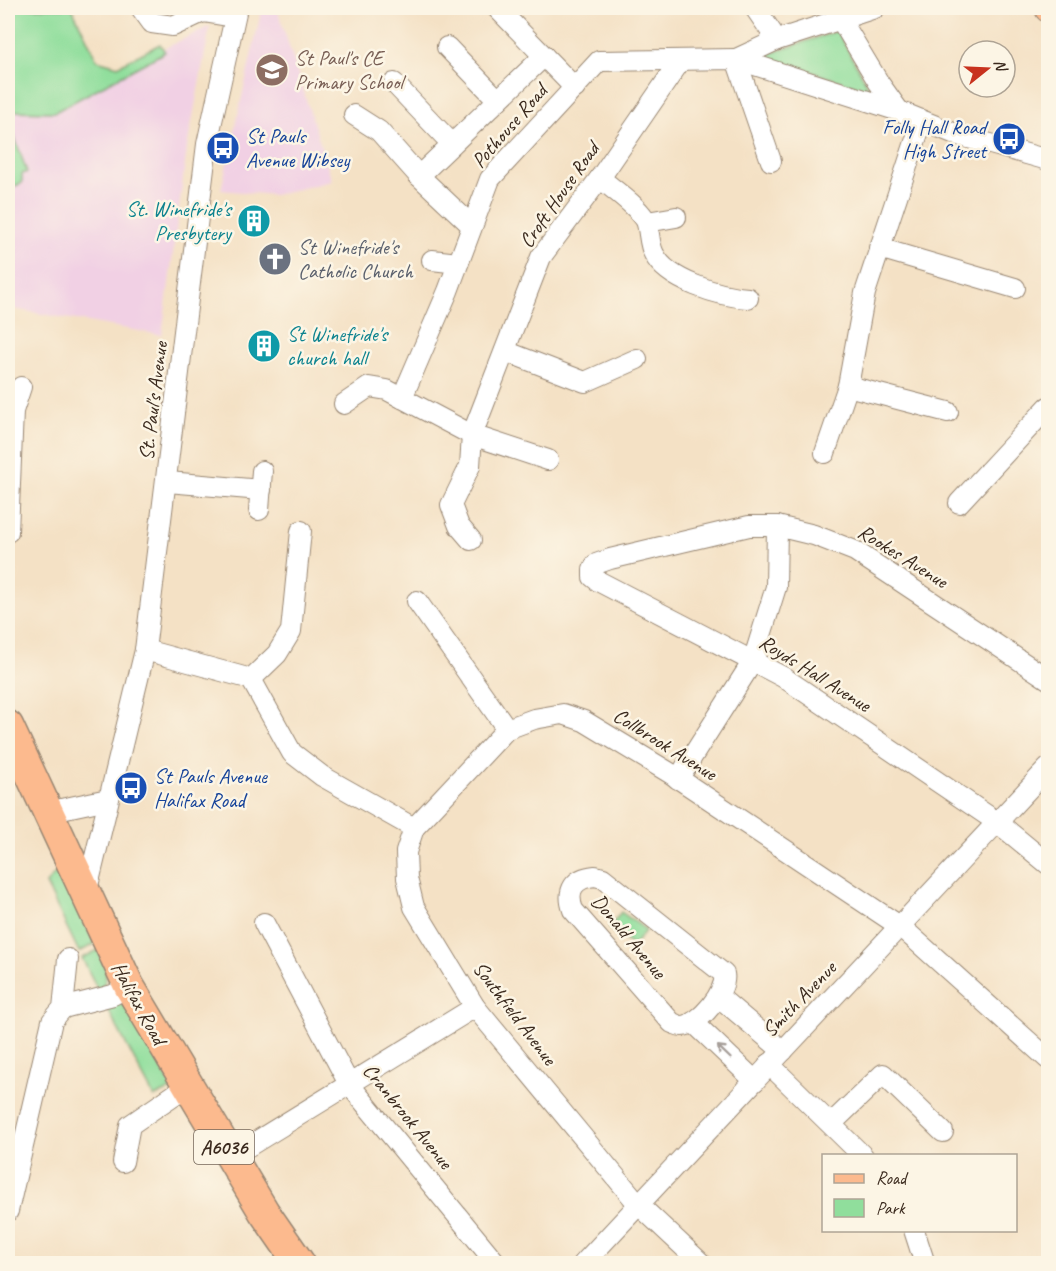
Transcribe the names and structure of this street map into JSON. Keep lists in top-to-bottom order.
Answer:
{
  "streets": {
    "highway": ["Halifax Road", "A6036"],
    "street": [
      "Pothouse Road",
      "Croft House Road",
      "St. Paul's Avenue",
      "Rookes Avenue",
      "Royds Hall Avenue",
      "Collbrook Avenue",
      "Donald Avenue",
      "Smith Avenue",
      "Southfield Avenue",
      "Cranbrook Avenue"
    ]
  },
  "crossings": [
    ["Pothouse Road", "Croft House Road"],
    ["St. Paul's Avenue", "Halifax Road"],
    ["Rookes Avenue", "Royds Hall Avenue"],
    ["Royds Hall Avenue", "Smith Avenue"],
    ["Collbrook Avenue", "Smith Avenue"],
    ["Collbrook Avenue", "Southfield Avenue"],
    ["Smith Avenue", "Southfield Avenue"]
  ],
  "places": {
    "school or university": ["St Paul's CE Primary School"],
    "bus stop": ["Folly Hall Road High Street", "St Pauls Avenue Wibsey", "St Pauls Avenue Halifax Road"],
    "building": ["St. Winefride's Presbytery", "St Winefride's church hall"],
    "church": ["St Winefride's Catholic Church"]
  },
  "legend": ["Road", "Park"],
  "north": "right"
}
